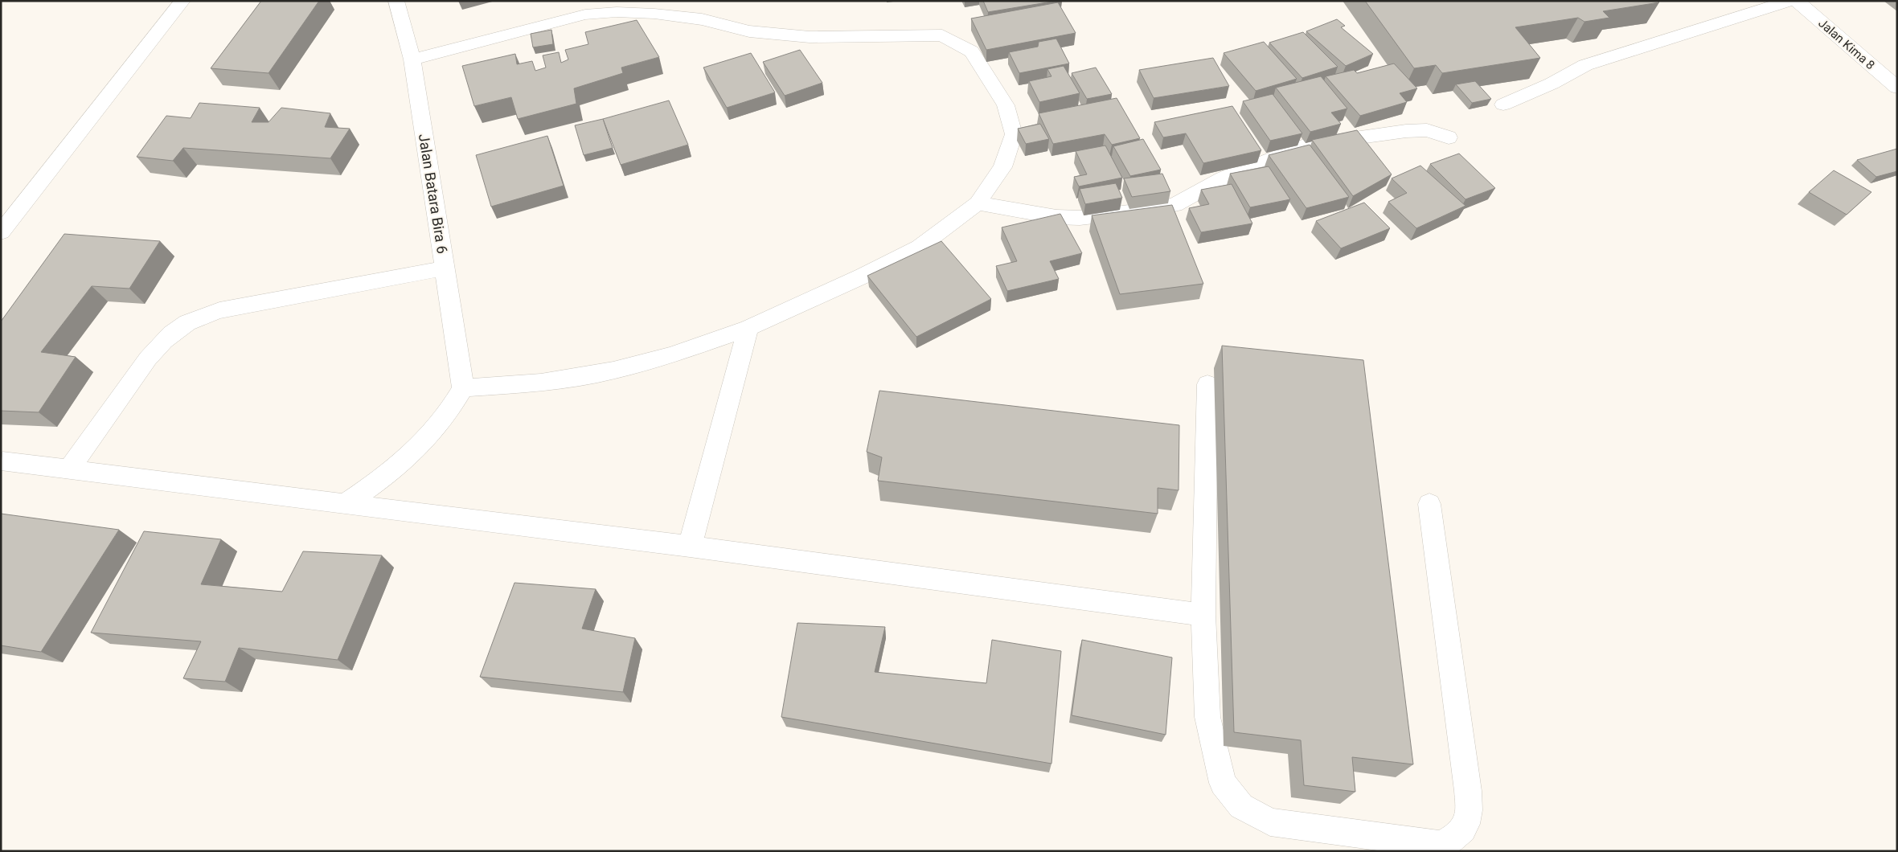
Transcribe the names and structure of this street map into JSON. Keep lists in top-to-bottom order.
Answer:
{
  "streets": {
    "street": ["Jalan Kima 8", "Jalan Batara Bira 6"]
  }
}
